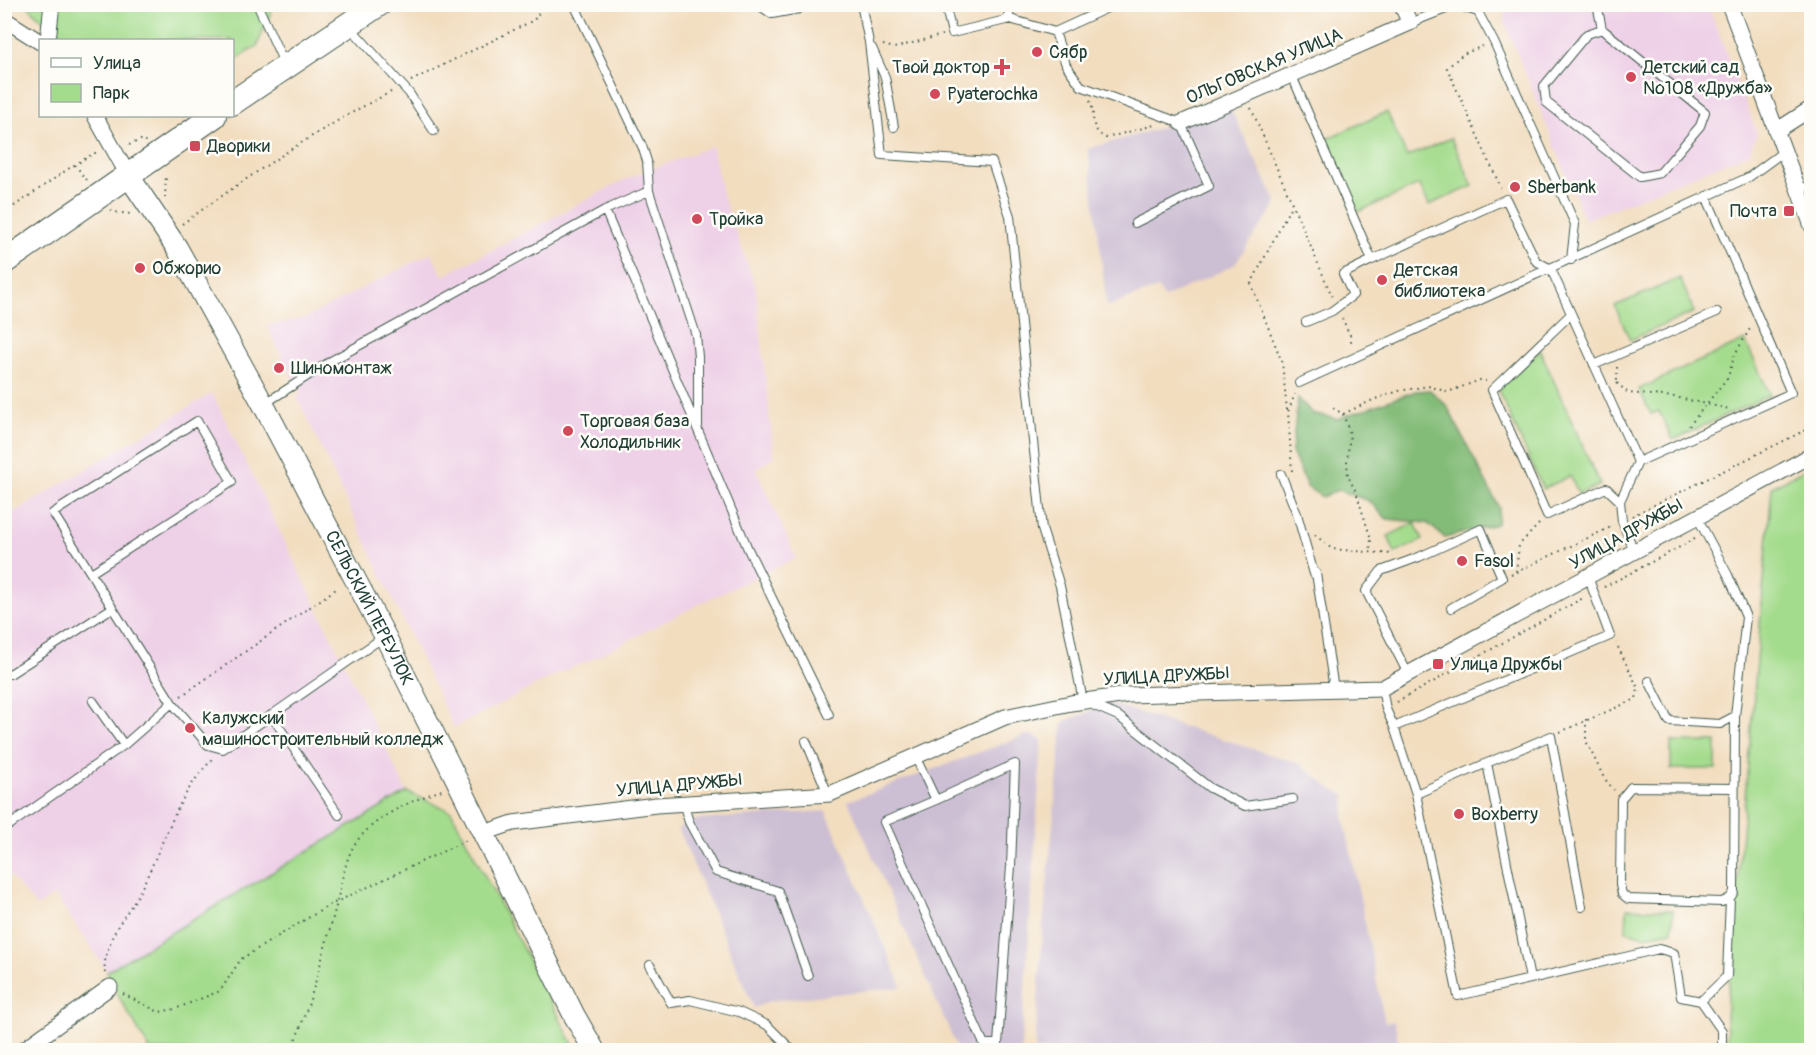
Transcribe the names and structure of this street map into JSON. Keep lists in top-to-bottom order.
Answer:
{
  "streets": {
    "street": ["ОЛЬГОВСКАЯ УЛИЦА", "УЛИЦА ДРУЖБЫ", "СЕЛЬСКИЙ ПЕРЕУЛОК"]
  },
  "crossings": [
    ["УЛИЦА ДРУЖБЫ", "СЕЛЬСКИЙ ПЕРЕУЛОК"]
  ],
  "places": {
    "other": [
      "Сябр",
      "Детский сад №108 «Дружба»",
      "Pyaterochka",
      "Sberbank",
      "Тройка",
      "Обжорио",
      "Детская библиотека",
      "Шиномонтаж",
      "Торговая база Холодильник",
      "Fasol",
      "Калужский машиностроительный колледж",
      "Boxberry"
    ],
    "health": ["Твой доктор"],
    "transit": ["Дворики", "Почта", "Улица Дружбы"]
  },
  "legend": ["Улица", "Парк"]
}
